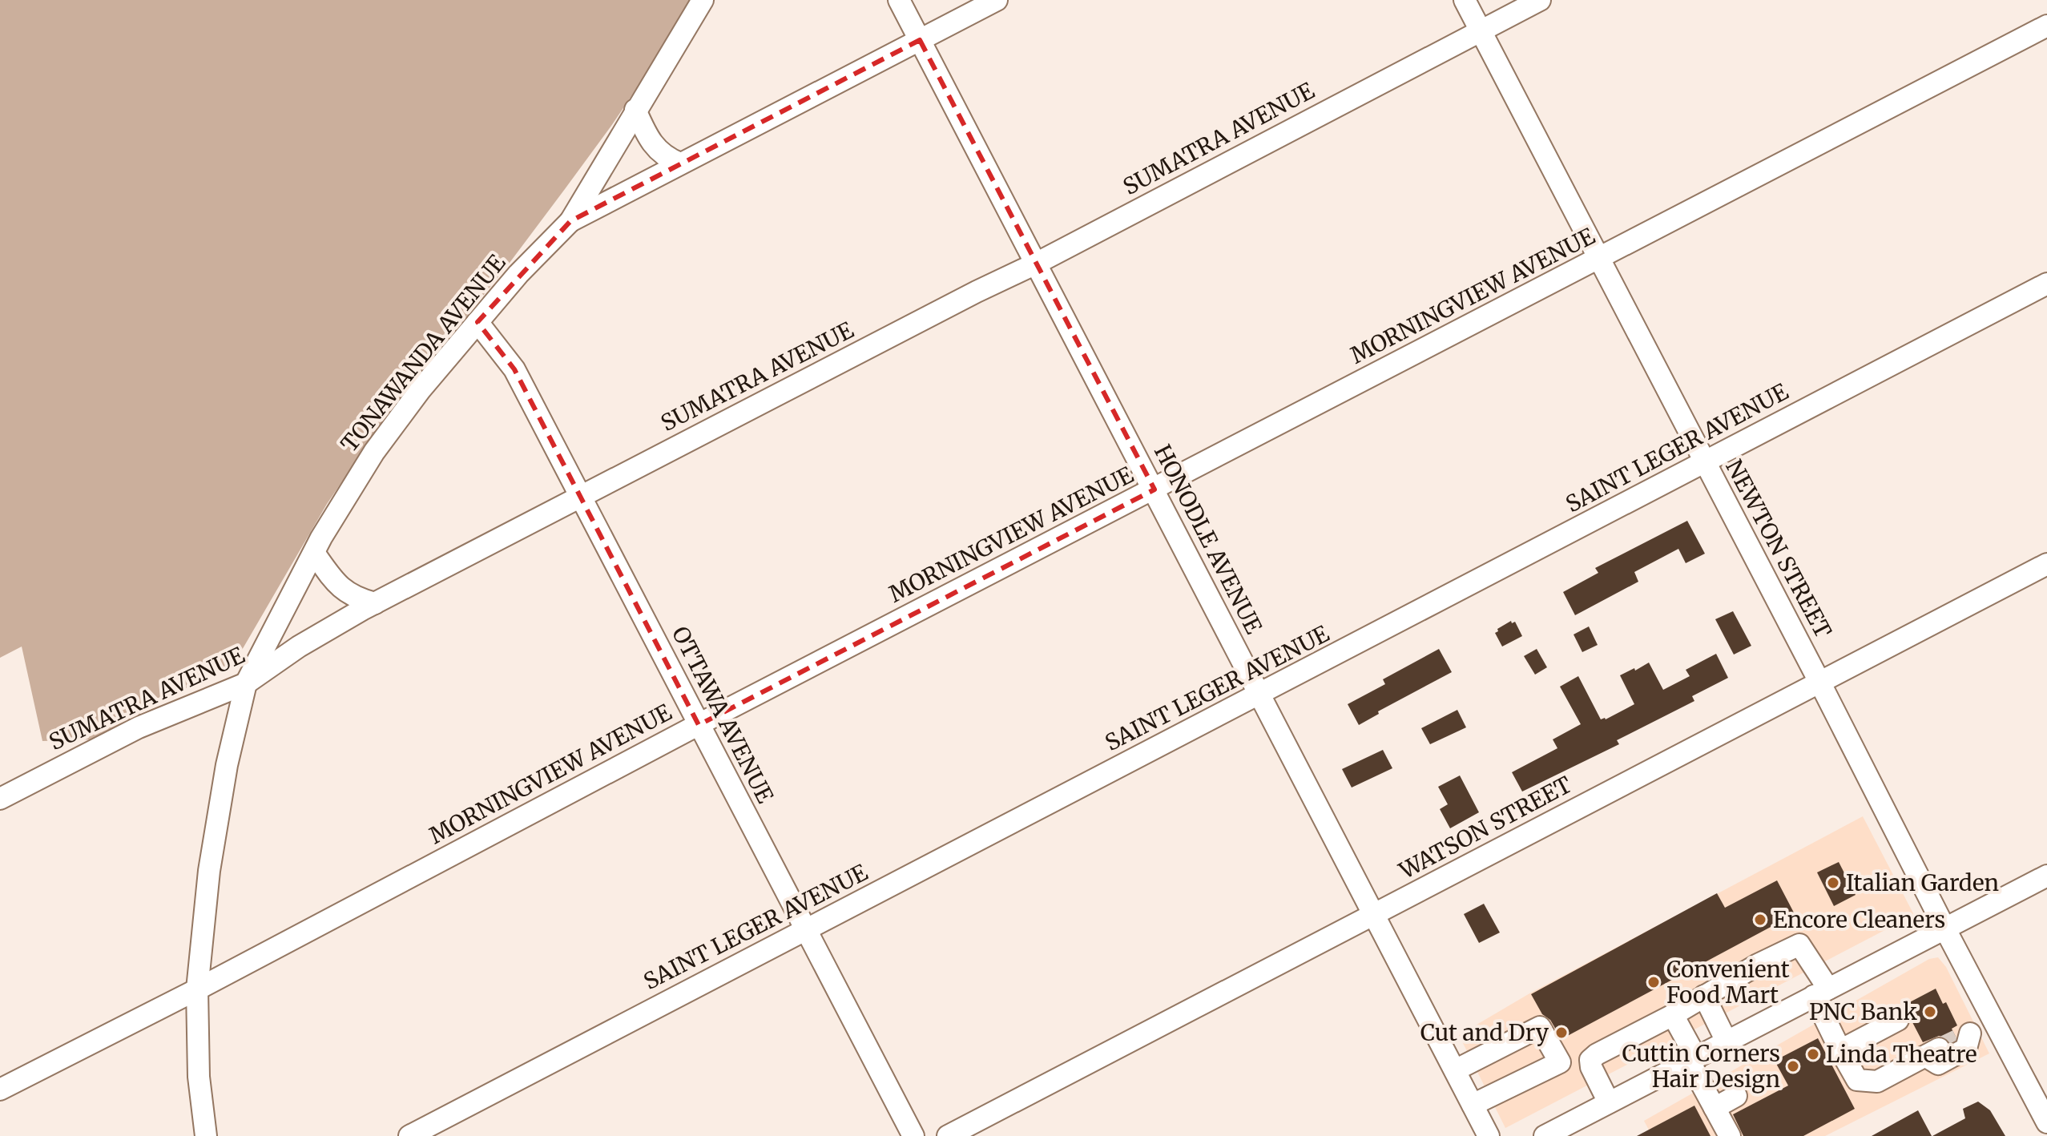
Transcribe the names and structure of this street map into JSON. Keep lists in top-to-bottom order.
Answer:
{
  "streets": {
    "street": [
      "SUMATRA AVENUE",
      "MORNINGVIEW AVENUE",
      "TONAWANDA AVENUE",
      "SAINT LEGER AVENUE",
      "HONODLE AVENUE",
      "NEWTON STREET",
      "OTTAWA AVENUE",
      "WATSON STREET"
    ]
  },
  "crossings": [
    ["SUMATRA AVENUE", "TONAWANDA AVENUE"],
    ["SUMATRA AVENUE", "HONODLE AVENUE"],
    ["SUMATRA AVENUE", "NEWTON STREET"],
    ["SUMATRA AVENUE", "OTTAWA AVENUE"],
    ["MORNINGVIEW AVENUE", "TONAWANDA AVENUE"],
    ["MORNINGVIEW AVENUE", "HONODLE AVENUE"],
    ["MORNINGVIEW AVENUE", "NEWTON STREET"],
    ["MORNINGVIEW AVENUE", "OTTAWA AVENUE"],
    ["TONAWANDA AVENUE", "HONODLE AVENUE"],
    ["TONAWANDA AVENUE", "OTTAWA AVENUE"],
    ["SAINT LEGER AVENUE", "HONODLE AVENUE"],
    ["SAINT LEGER AVENUE", "NEWTON STREET"],
    ["SAINT LEGER AVENUE", "OTTAWA AVENUE"],
    ["HONODLE AVENUE", "WATSON STREET"],
    ["NEWTON STREET", "WATSON STREET"]
  ],
  "places": [
    "Italian Garden",
    "Encore Cleaners",
    "Convenient Food Mart",
    "PNC Bank",
    "Cut and Dry",
    "Linda Theatre",
    "Cuttin Corners Hair Design"
  ]
}
